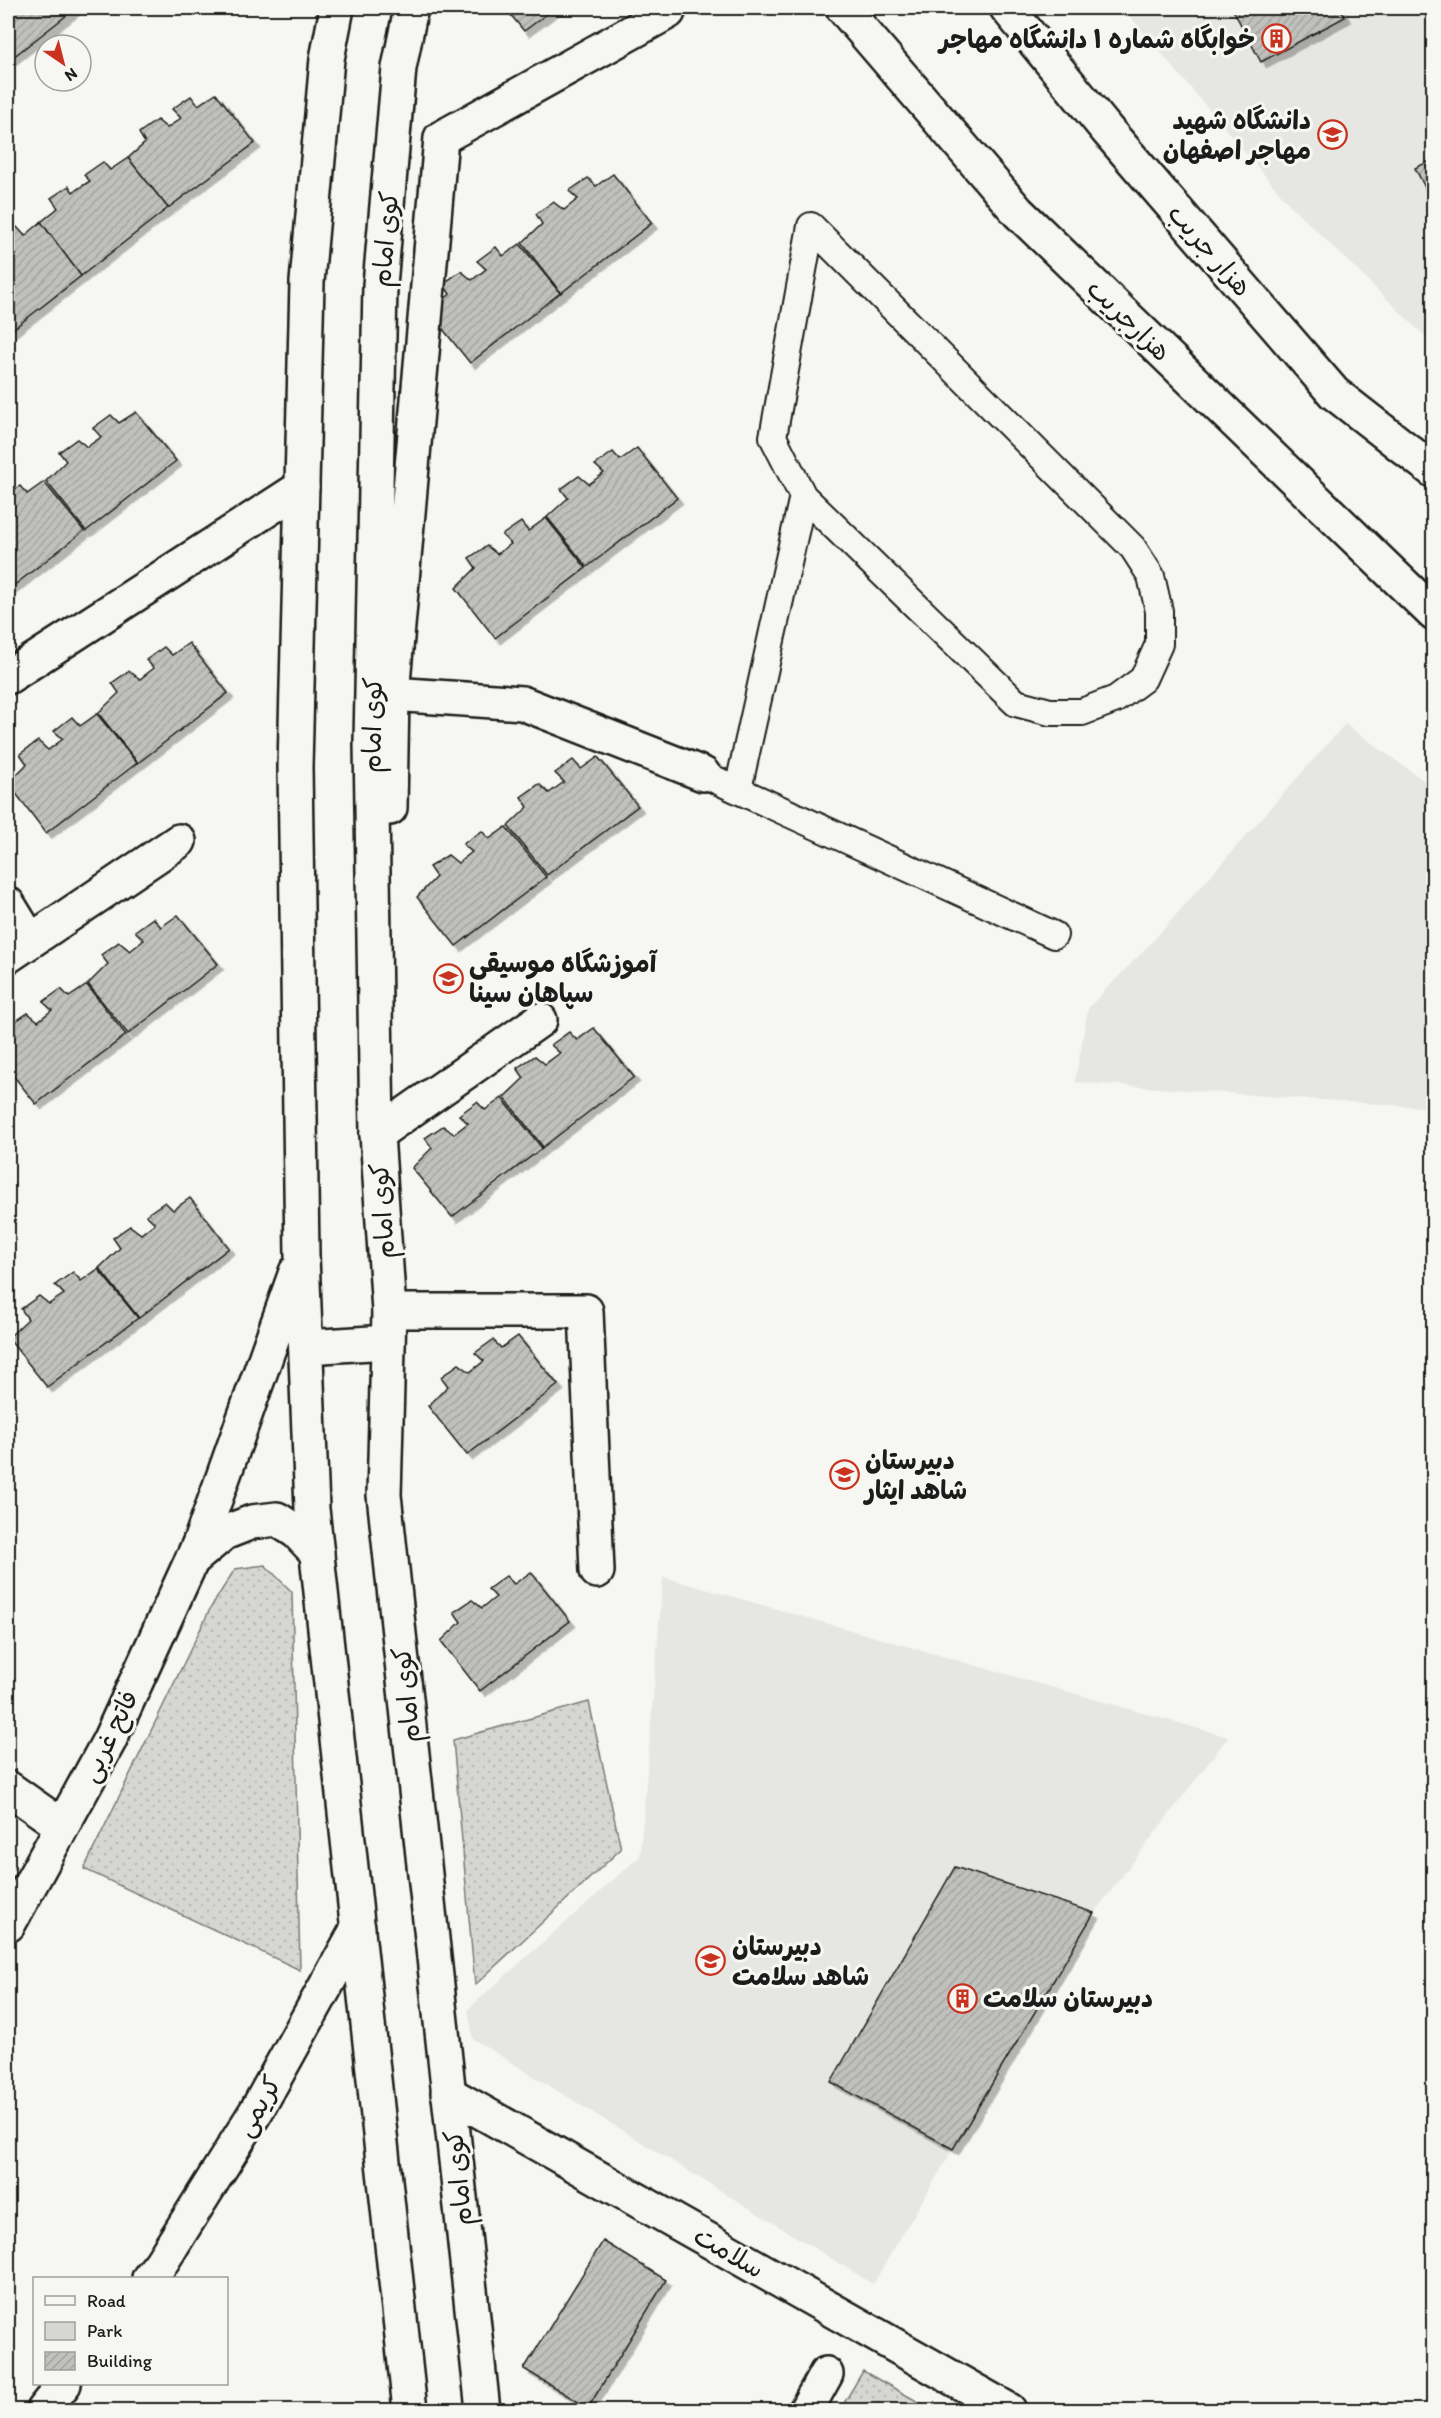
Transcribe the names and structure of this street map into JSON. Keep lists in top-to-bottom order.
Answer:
{
  "streets": {
    "street": [
      "کوی امام",
      "هزار جریب",
      "هزارجریب",
      "فاتح غربی",
      "کریمی",
      "سلامت"
    ]
  },
  "crossings": [
    ["کوی امام", "سلامت"]
  ],
  "places": {
    "building": ["خوابگاه شماره ۱ دانشگاه مهاجر", "دبیرستان سلامت"],
    "school or university": [
      "دانشگاه شهید مهاجر اصفهان",
      "آموزشگاه موسیقی سپاهان سینا",
      "دبیرستان شاهد ایثار",
      "دبیرستان شاهد سلامت"
    ]
  },
  "legend": ["Road", "Park", "Building"],
  "north": "bottom right"
}
